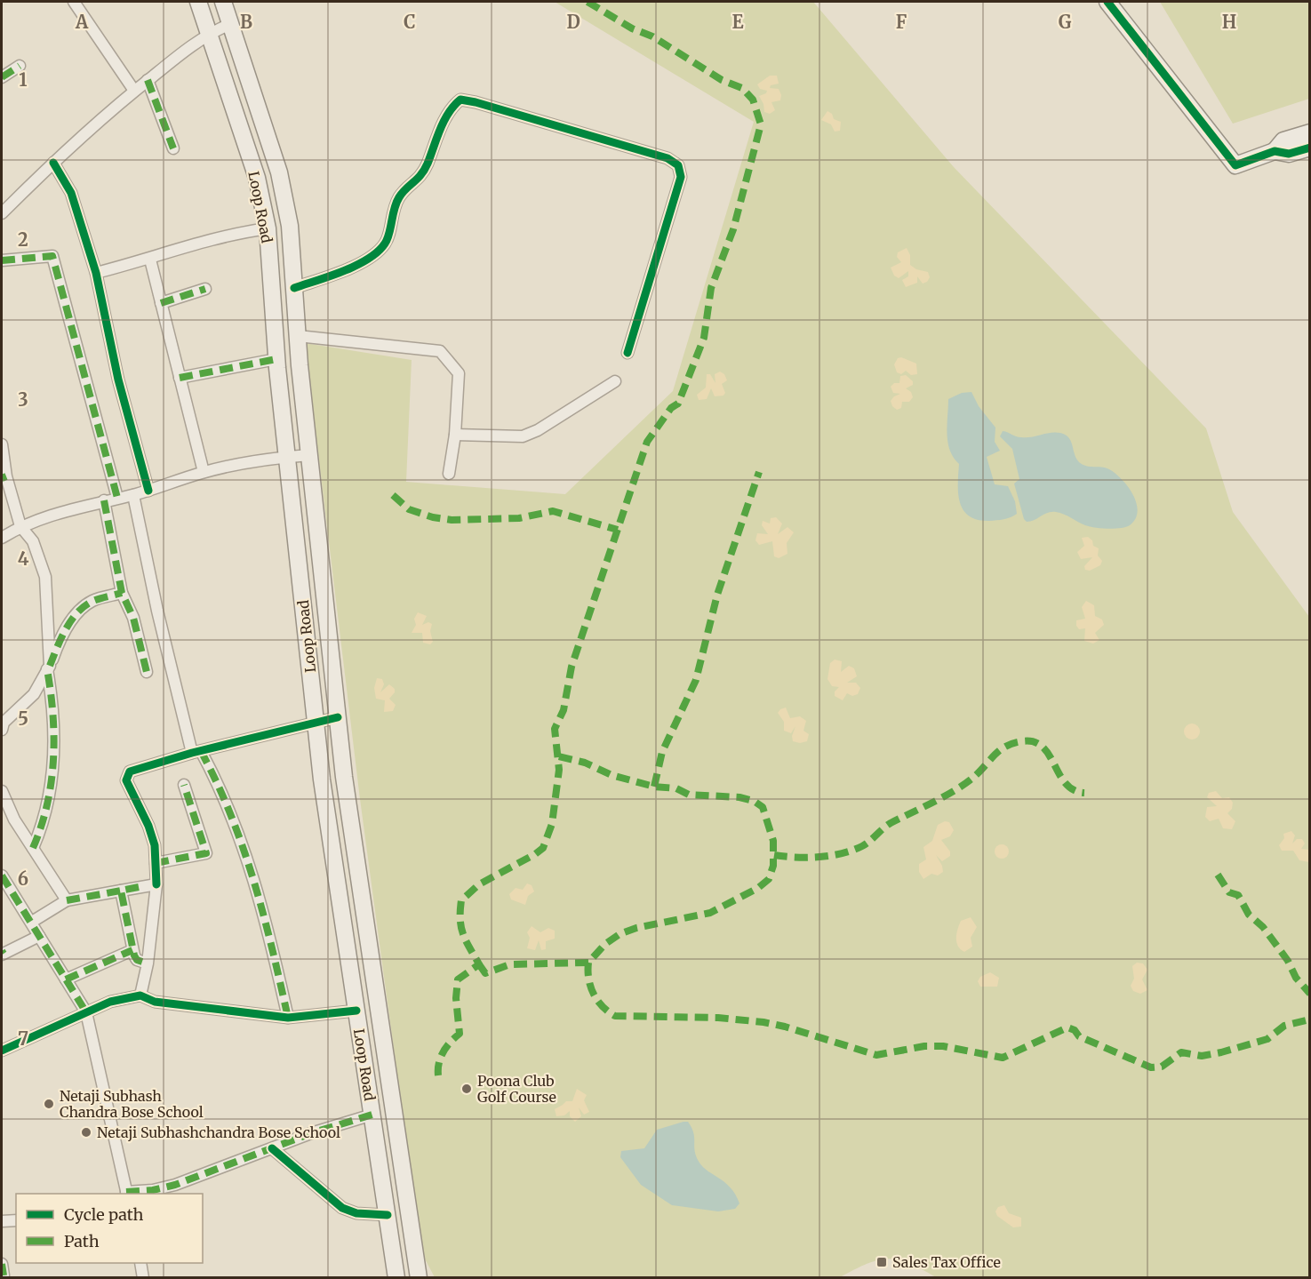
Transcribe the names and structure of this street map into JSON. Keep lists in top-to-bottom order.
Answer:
{
  "streets": {
    "main road": ["Loop Road"]
  },
  "places": {
    "other": ["Poona Club Golf Course", "Netaji Subhash Chandra Bose School", "Netaji Subhashchandra Bose School"],
    "transit": ["Sales Tax Office"]
  },
  "legend": ["Cycle path", "Path"],
  "grid": {
    "columns": [
      "A",
      "B",
      "C",
      "D",
      "E",
      "F",
      "G",
      "H"
    ],
    "rows": [
      "1",
      "2",
      "3",
      "4",
      "5",
      "6",
      "7"
    ]
  }
}
